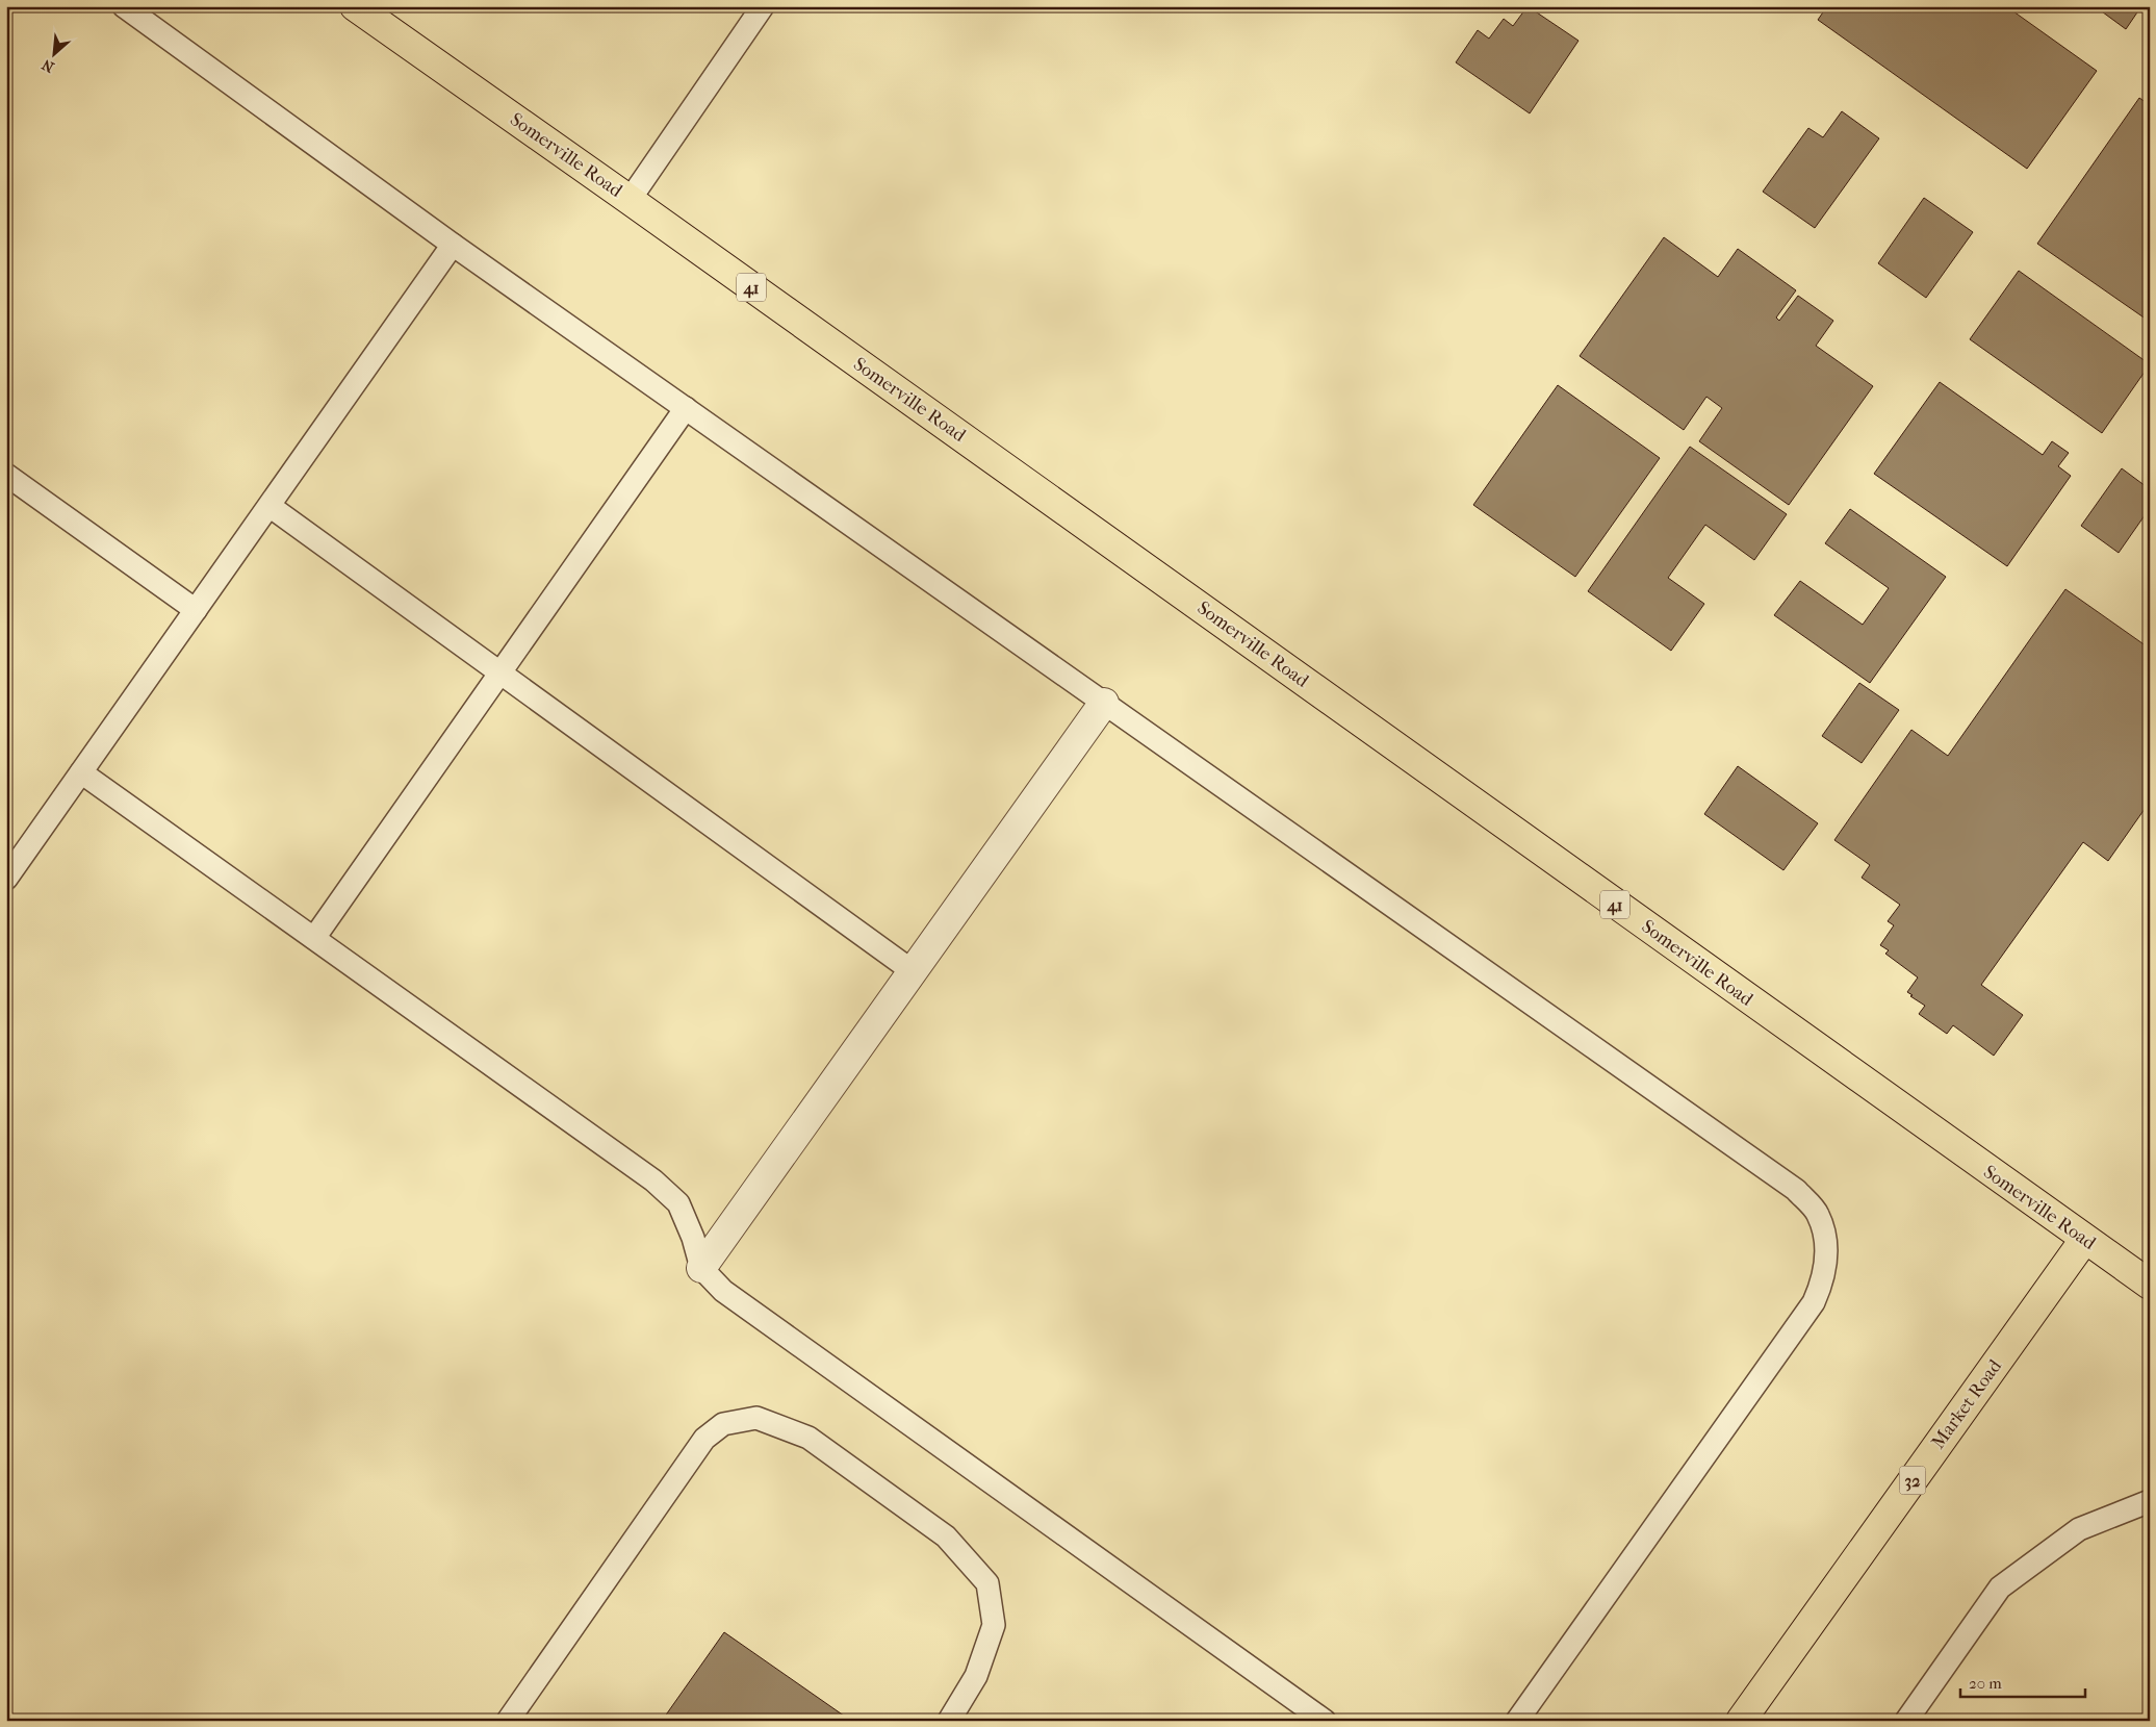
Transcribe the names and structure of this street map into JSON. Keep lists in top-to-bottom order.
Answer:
{
  "streets": {
    "main road": [
      "Somerville Road",
      "41",
      "Market Road",
      "32"
    ]
  },
  "crossings": [
    ["Somerville Road", "Market Road"]
  ],
  "scale_bar": "20 m",
  "north": "bottom left"
}
